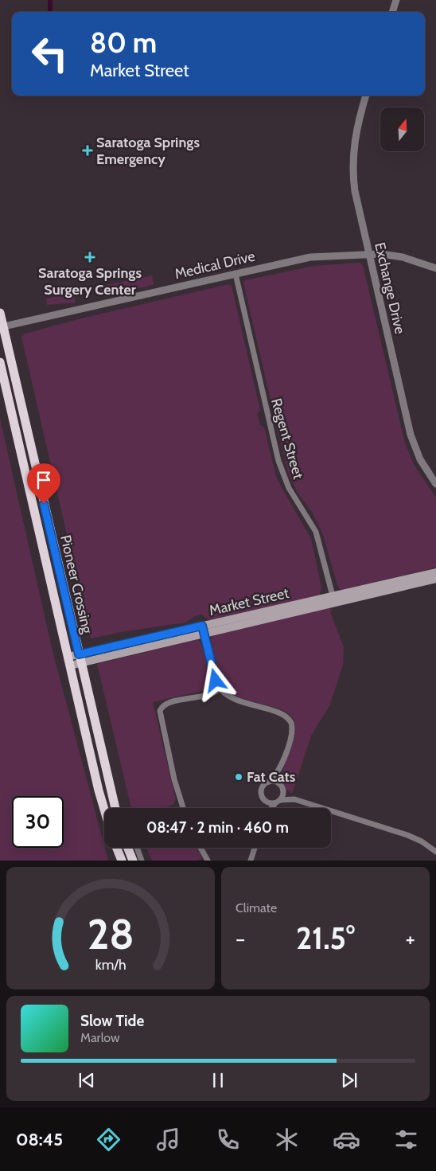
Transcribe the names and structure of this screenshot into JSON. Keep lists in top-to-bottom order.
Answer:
{
  "streets": {
    "highway": ["Pioneer Crossing"],
    "main road": ["Market Street"],
    "street": ["Medical Drive", "Exchange Drive", "Regent Street"]
  },
  "crossings": [
    ["Medical Drive", "Exchange Drive"],
    ["Medical Drive", "Regent Street"],
    ["Medical Drive", "Pioneer Crossing"],
    ["Regent Street", "Market Street"],
    ["Pioneer Crossing", "Market Street"]
  ],
  "places": {
    "health": ["Saratoga Springs Emergency", "Saratoga Springs Surgery Center"],
    "other": ["Fat Cats"]
  },
  "north": "top",
  "page": {
    "turn": ["80 m", "Market Street"],
    "limit": "30",
    "trip": "08:47 · 2 min · 460 m",
    "tile": "Climate",
    "heat": ["−", "21.5°", "+"],
    "song": ["Slow Tide", "Marlow"],
    "tabs": "08:45",
    "gauge": ["28", "km/h"]
  }
}
